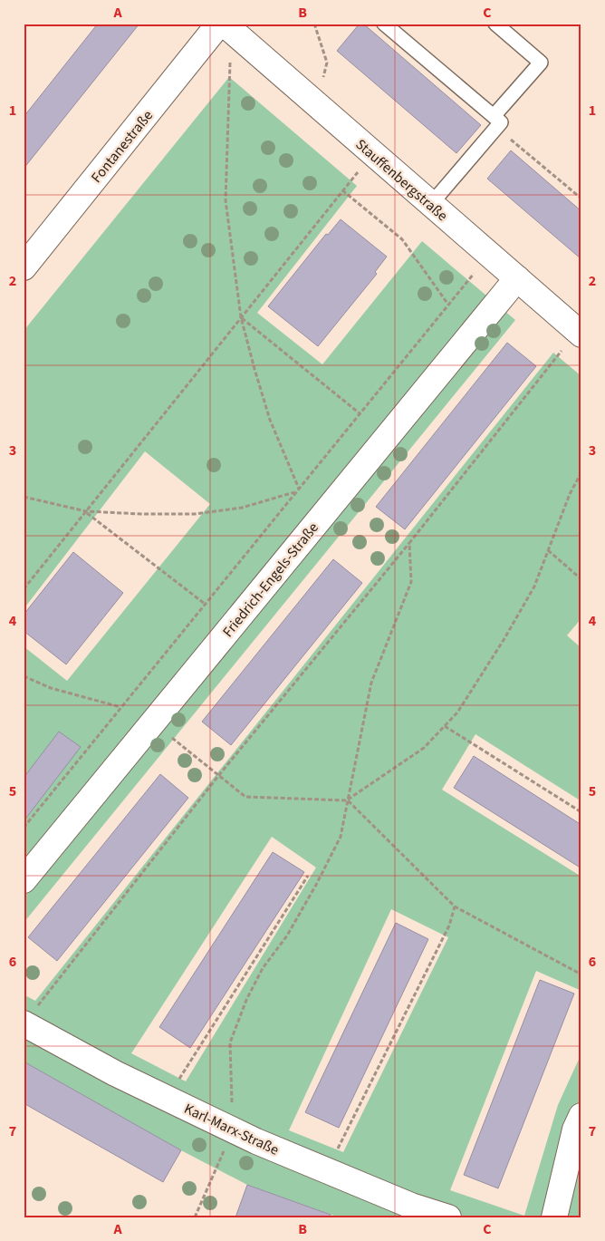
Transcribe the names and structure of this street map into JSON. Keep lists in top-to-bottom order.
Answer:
{
  "streets": {
    "street": [
      "Fontanestraße",
      "Stauffenbergstraße",
      "Friedrich-Engels-Straße",
      "Karl-Marx-Straße"
    ]
  },
  "crossings": [
    ["Stauffenbergstraße", "Friedrich-Engels-Straße"]
  ],
  "grid": {
    "columns": ["A", "B", "C"],
    "rows": [
      "1",
      "2",
      "3",
      "4",
      "5",
      "6",
      "7"
    ]
  }
}
